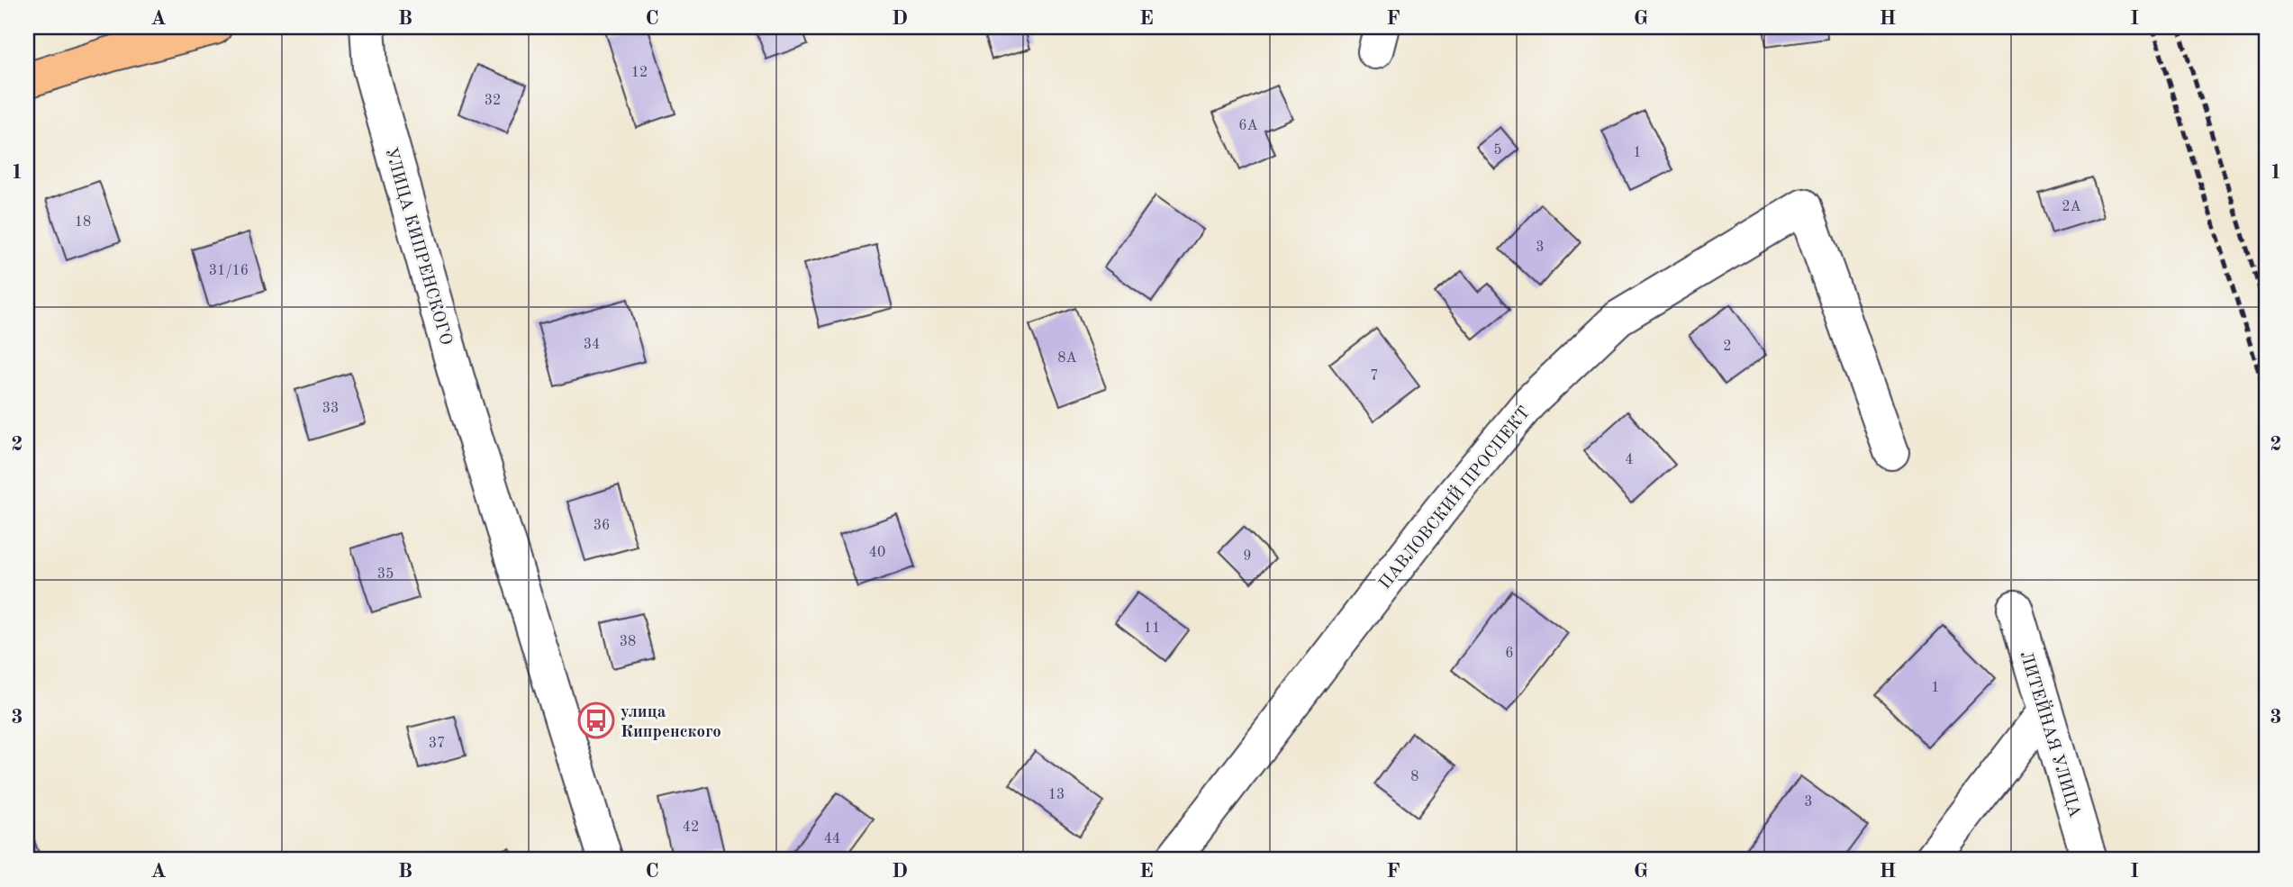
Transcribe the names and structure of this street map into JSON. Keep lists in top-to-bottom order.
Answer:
{
  "streets": {
    "street": ["УЛИЦА КИПРЕНСКОГО", "ПАВЛОВСКИЙ ПРОСПЕКТ", "ЛИТЕЙНАЯ УЛИЦА"]
  },
  "places": {
    "bus stop": ["улица Кипренского"]
  },
  "house_numbers": [
    "12",
    "32",
    "6А",
    "5",
    "1",
    "2А",
    "18",
    "3",
    "31/16",
    "34",
    "2",
    "8А",
    "7",
    "33",
    "4",
    "36",
    "40",
    "9",
    "35",
    "11",
    "38",
    "6",
    "1",
    "37",
    "8",
    "13",
    "3",
    "42",
    "44"
  ],
  "grid": {
    "columns": [
      "A",
      "B",
      "C",
      "D",
      "E",
      "F",
      "G",
      "H",
      "I"
    ],
    "rows": ["1", "2", "3"]
  }
}
